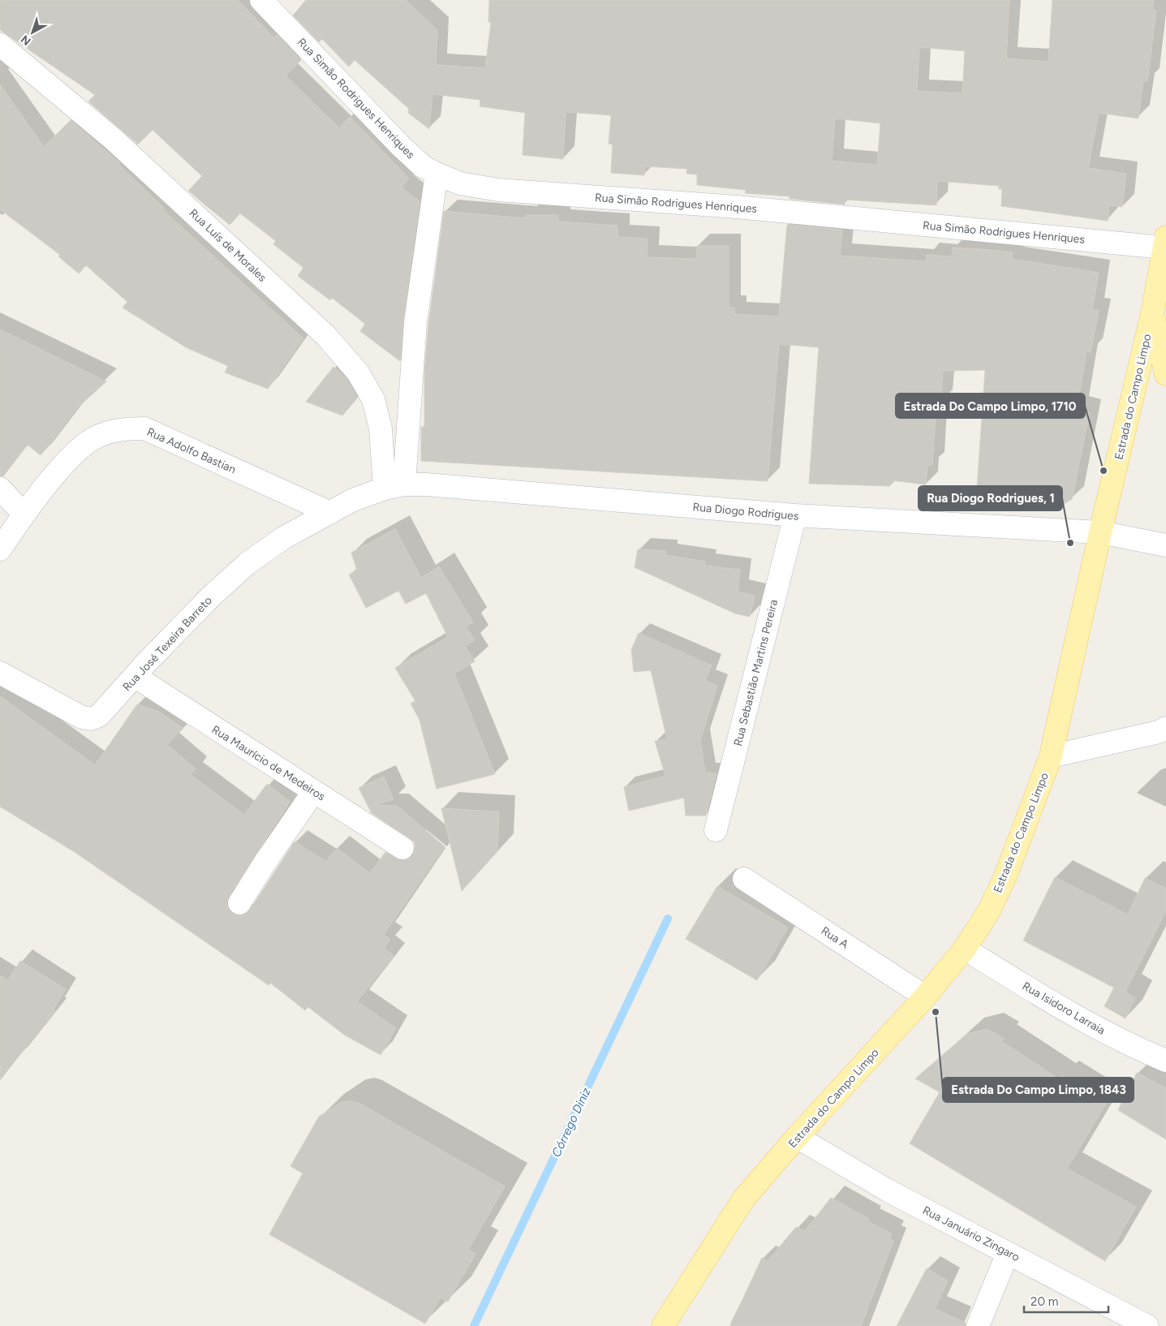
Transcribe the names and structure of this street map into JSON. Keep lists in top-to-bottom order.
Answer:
{
  "streets": {
    "main road": ["Estrada do Campo Limpo"],
    "street": [
      "Rua Simão Rodrigues Henriques",
      "Rua Luís de Morales",
      "Rua Adolfo Bastian",
      "Rua Diogo Rodrigues",
      "Rua José Texeira Barreto",
      "Rua Sebastião Martins Pereira",
      "Rua Maurício de Medeiros",
      "Rua A",
      "Rua Isidoro Larraia",
      "Rua Januário Zingaro"
    ]
  },
  "crossings": [
    ["Rua Simão Rodrigues Henriques", "Estrada do Campo Limpo"],
    ["Rua Luís de Morales", "Rua Diogo Rodrigues"],
    ["Estrada do Campo Limpo", "Rua Diogo Rodrigues"],
    ["Estrada do Campo Limpo", "Rua A"],
    ["Estrada do Campo Limpo", "Rua Isidoro Larraia"],
    ["Estrada do Campo Limpo", "Rua Januário Zingaro"],
    ["Rua Adolfo Bastian", "Rua Diogo Rodrigues"],
    ["Rua Adolfo Bastian", "Rua José Texeira Barreto"],
    ["Rua Diogo Rodrigues", "Rua José Texeira Barreto"],
    ["Rua Diogo Rodrigues", "Rua Sebastião Martins Pereira"],
    ["Rua José Texeira Barreto", "Rua Maurício de Medeiros"]
  ],
  "water": ["Córrego Diniz"],
  "places": ["Estrada Do Campo Limpo, 1710", "Rua Diogo Rodrigues, 1", "Estrada Do Campo Limpo, 1843"],
  "scale_bar": "20 m",
  "north": "bottom left"
}
